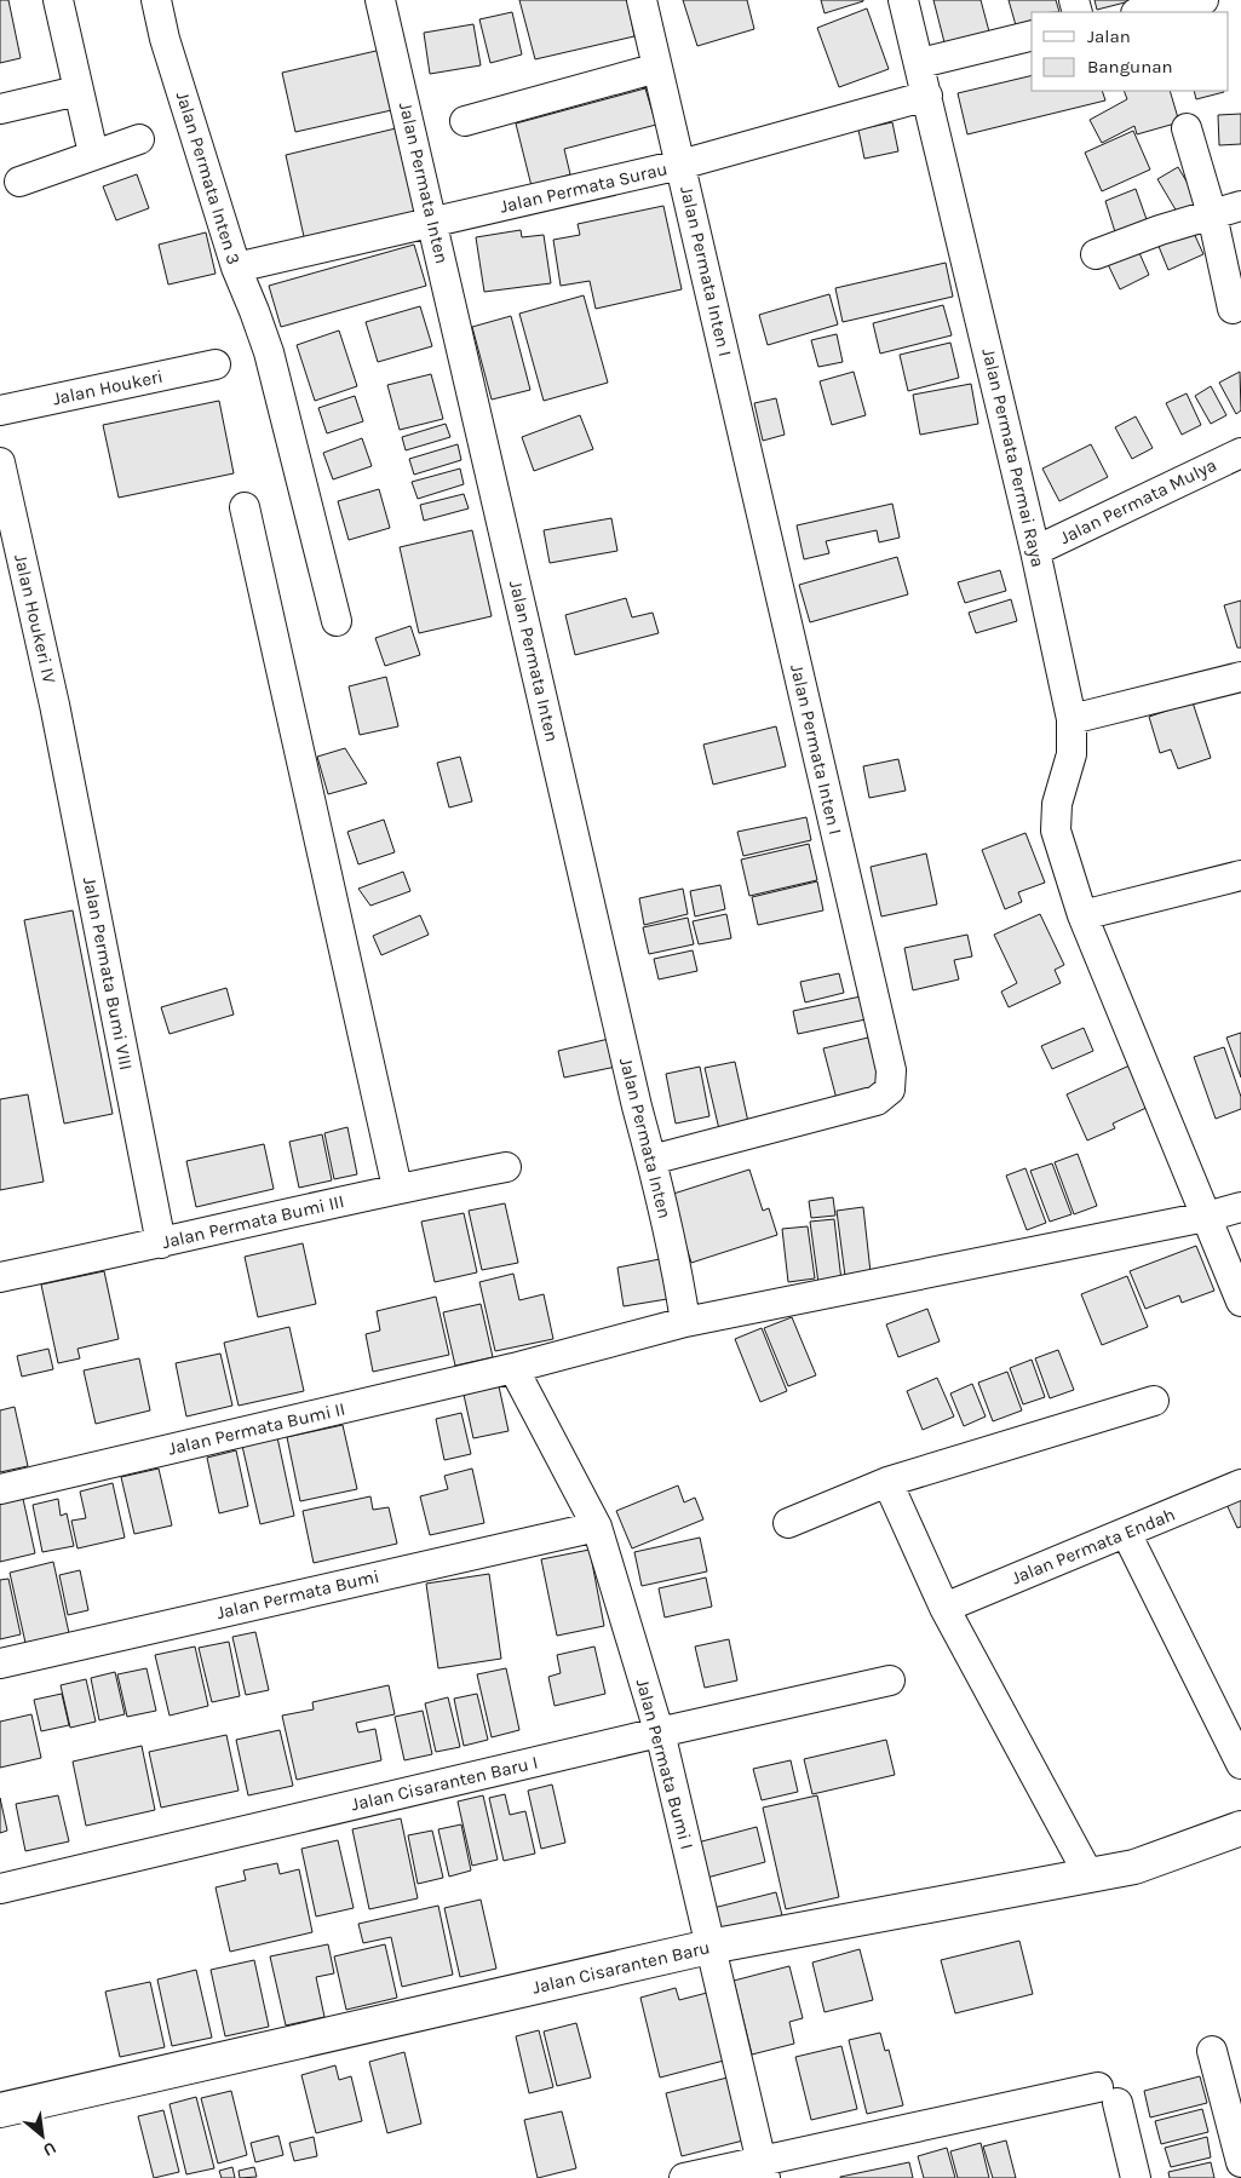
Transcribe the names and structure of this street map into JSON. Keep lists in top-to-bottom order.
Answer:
{
  "streets": {
    "street": [
      "Jalan Permata Inten 3",
      "Jalan Permata Inten",
      "Jalan Permata Surau",
      "Jalan Permata Inten I",
      "Jalan Houkeri",
      "Jalan Permata Permai Raya",
      "Jalan Permata Mulya",
      "Jalan Houkeri IV",
      "Jalan Permata Bumi VIII",
      "Jalan Permata Bumi III",
      "Jalan Permata Bumi II",
      "Jalan Permata Endah",
      "Jalan Permata Bumi",
      "Jalan Permata Bumi I",
      "Jalan Cisaranten Baru I",
      "Jalan Cisaranten Baru"
    ]
  },
  "crossings": [
    ["Jalan Permata Inten 3", "Jalan Permata Surau"],
    ["Jalan Permata Inten", "Jalan Permata Surau"],
    ["Jalan Permata Inten", "Jalan Permata Inten I"],
    ["Jalan Permata Inten", "Jalan Permata Bumi II"],
    ["Jalan Permata Surau", "Jalan Permata Inten I"],
    ["Jalan Permata Surau", "Jalan Permata Permai Raya"],
    ["Jalan Permata Permai Raya", "Jalan Permata Mulya"],
    ["Jalan Permata Permai Raya", "Jalan Permata Bumi II"],
    ["Jalan Houkeri IV", "Jalan Permata Bumi VIII"],
    ["Jalan Permata Bumi VIII", "Jalan Permata Bumi III"],
    ["Jalan Permata Bumi II", "Jalan Permata Bumi I"],
    ["Jalan Permata Bumi", "Jalan Permata Bumi I"],
    ["Jalan Permata Bumi I", "Jalan Cisaranten Baru I"],
    ["Jalan Permata Bumi I", "Jalan Cisaranten Baru"]
  ],
  "legend": ["Jalan", "Bangunan"],
  "north": "bottom right"
}
